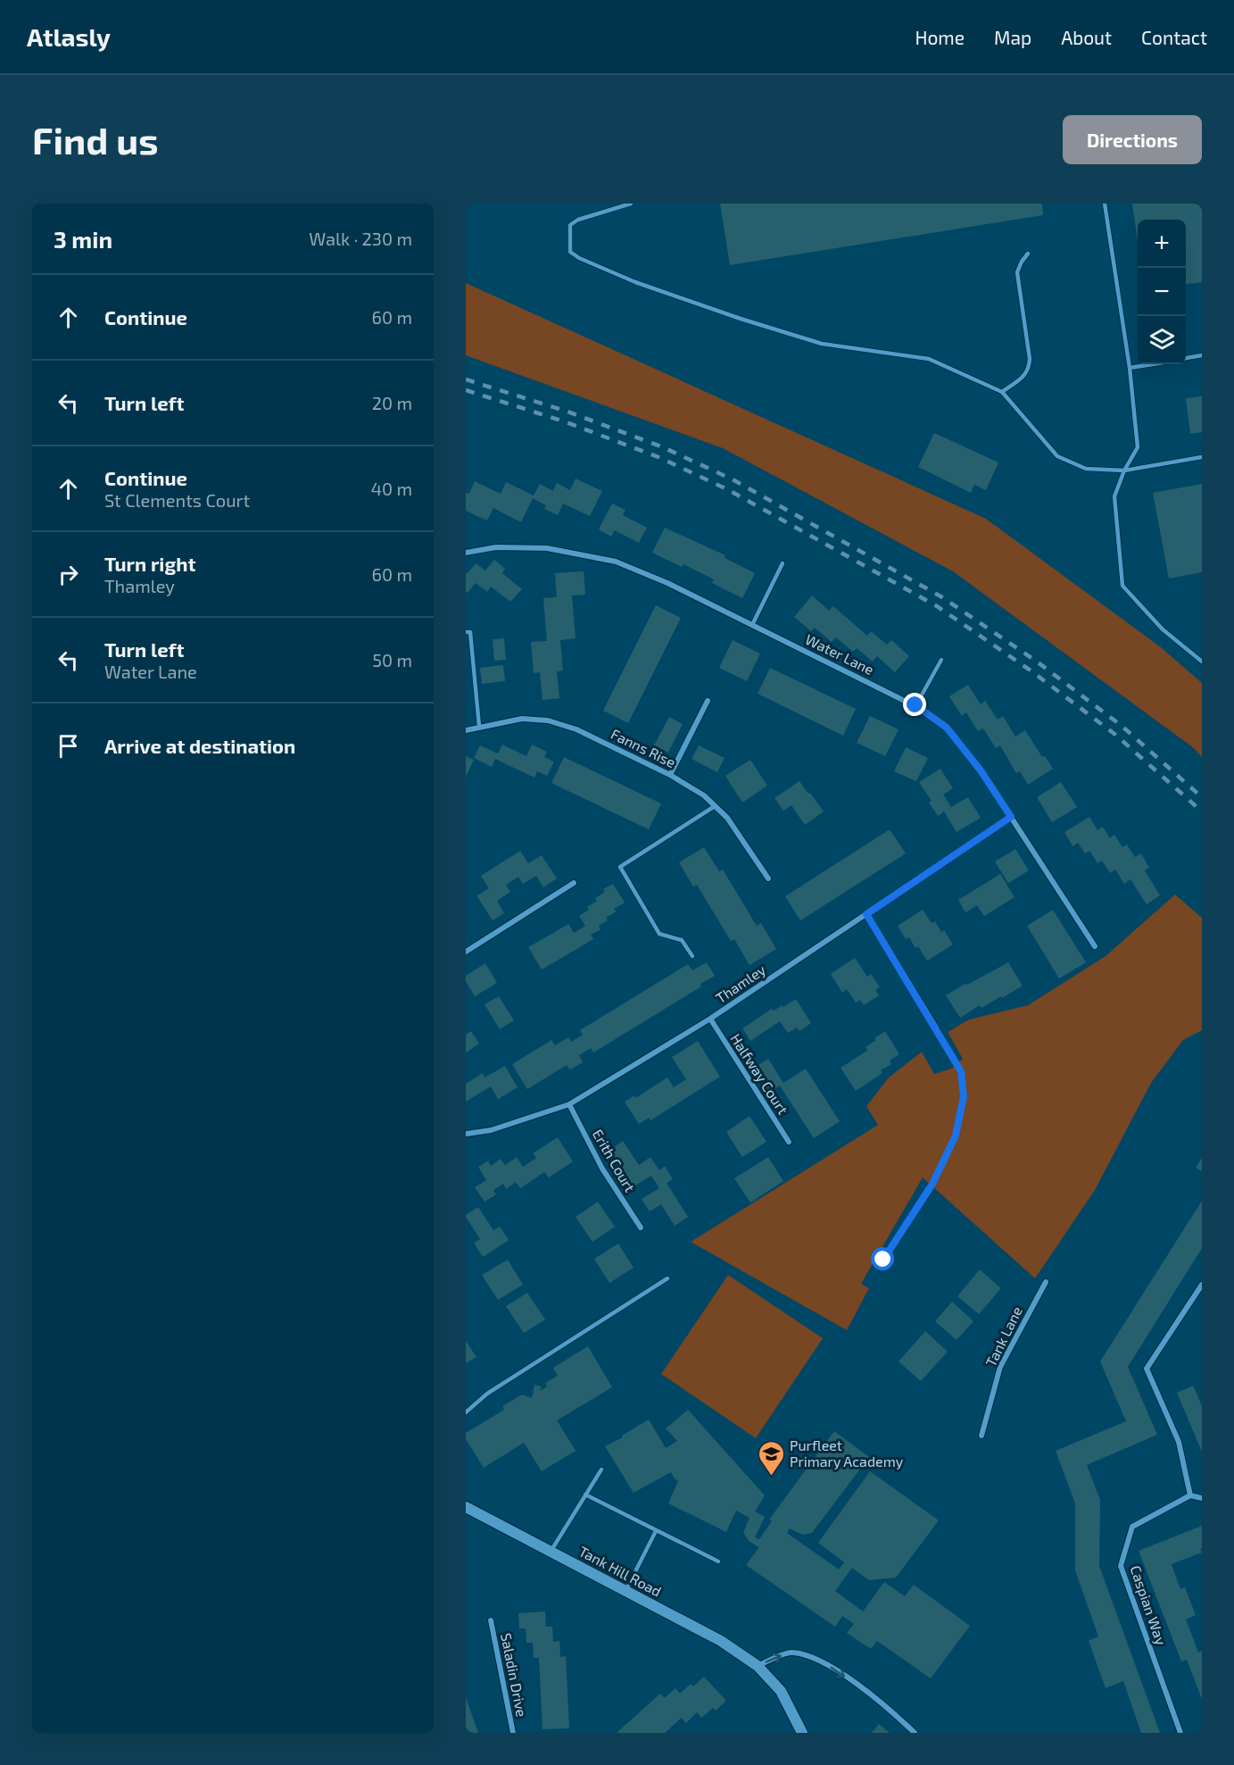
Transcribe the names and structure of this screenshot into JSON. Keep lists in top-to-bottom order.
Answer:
{
  "streets": {
    "street": [
      "Water Lane",
      "Fanns Rise",
      "Thamley",
      "Halfway Court",
      "Erith Court",
      "Tank Lane",
      "Tank Hill Road",
      "Caspian Way",
      "Saladin Drive"
    ]
  },
  "crossings": [
    ["Water Lane", "Thamley"],
    ["Thamley", "Halfway Court"],
    ["Thamley", "Erith Court"]
  ],
  "places": {
    "school or university": ["Purfleet Primary Academy"]
  },
  "page": {
    "header": "Atlasly",
    "nav": [
      "Home",
      "Map",
      "About",
      "Contact"
    ],
    "buttons": "Directions",
    "title": "Find us",
    "heading": ["3 min", "Walk · 230 m"],
    "map_buttons": ["+", "−"],
    "list": [
      ["Continue", "60 m"],
      ["Turn left", "20 m"],
      ["Continue", "St Clements Court", "40 m"],
      ["Turn right", "Thamley", "60 m"],
      ["Turn left", "Water Lane", "50 m"],
      "Arrive at destination"
    ]
  }
}
